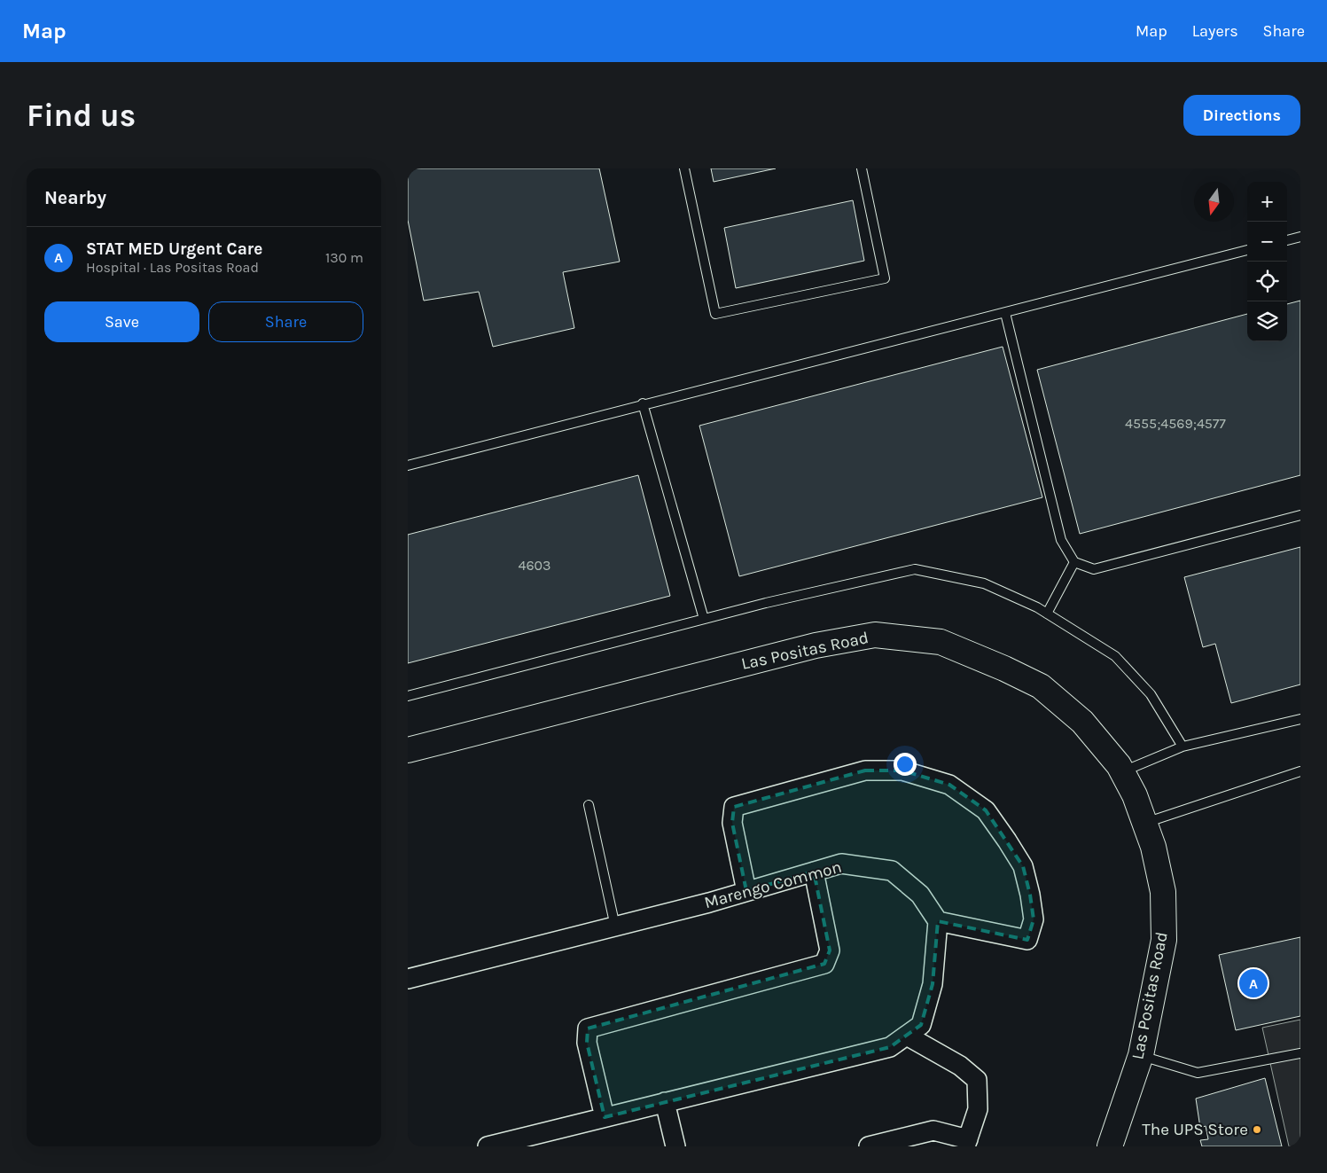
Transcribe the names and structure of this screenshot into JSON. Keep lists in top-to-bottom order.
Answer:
{
  "streets": {
    "main road": ["Las Positas Road"],
    "street": ["Marengo Common"]
  },
  "places": ["The UPS Store"],
  "house_numbers": ["4555;4569;4577", "4603"],
  "north": "bottom",
  "page": {
    "header": "Map",
    "nav": ["Map", "Layers", "Share"],
    "buttons": [
      "Directions",
      ["Save", "Share"]
    ],
    "title": "Find us",
    "heading": "Nearby",
    "map_buttons": ["+", "−"],
    "list": [
      {
        "mark": "A",
        "name": "STAT MED Urgent Care",
        "note": "Hospital · Las Positas Road",
        "value": "130 m"
      }
    ],
    "pins": "A"
  }
}
